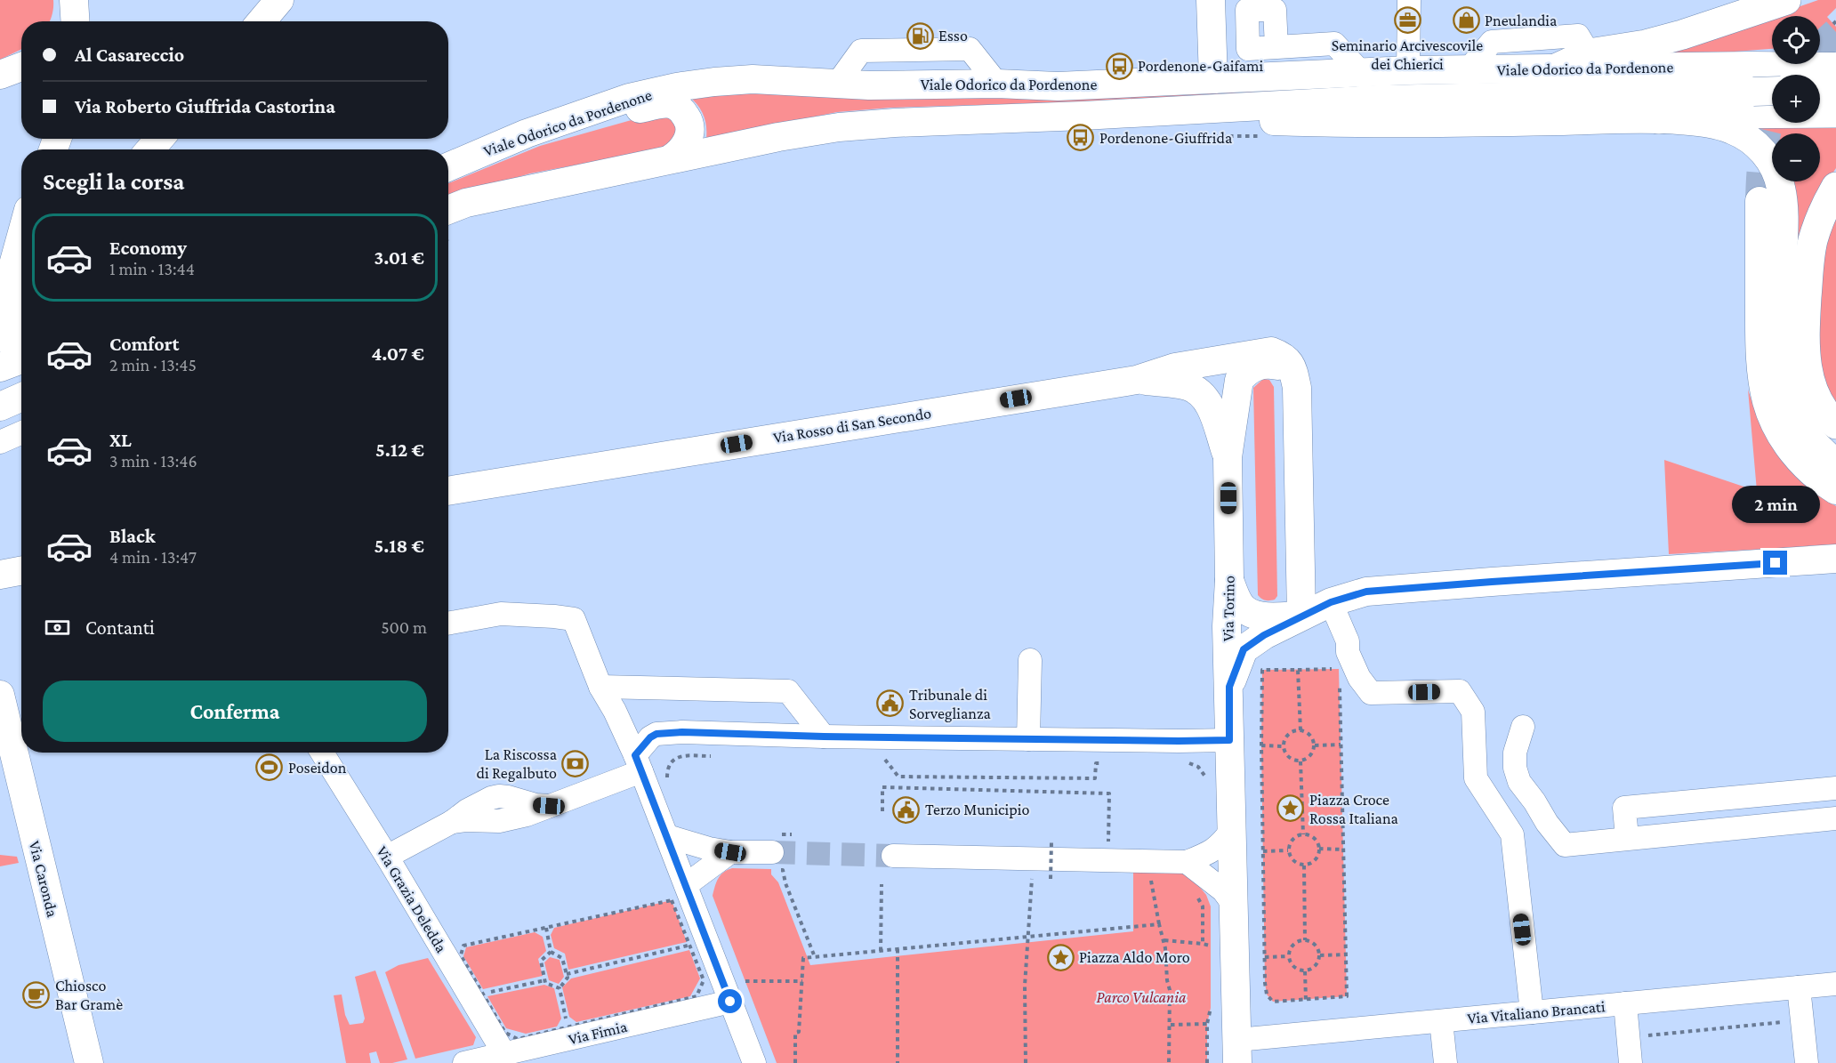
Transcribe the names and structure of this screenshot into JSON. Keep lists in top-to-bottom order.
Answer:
{
  "streets": {
    "main road": [
      "Viale Odorico da Pordenone",
      "Via Rosso di San Secondo",
      "Via Torino",
      "Via Caronda"
    ],
    "street": ["Via Grazia Deledda", "Via Vitaliano Brancati", "Via Fimia"]
  },
  "crossings": [
    ["Via Torino", "Via Vitaliano Brancati"],
    ["Via Grazia Deledda", "Via Fimia"]
  ],
  "parks": ["Parco Vulcania"],
  "places": {
    "office": ["Seminario Arcivescovile dei Chierici"],
    "shop": ["Pneulandia"],
    "fuel station": ["Esso"],
    "bus stop": ["Pordenone-Gaifami", "Pordenone-Giuffrida"],
    "public building": ["Tribunale di Sorveglianza", "Terzo Municipio"],
    "bank": ["La Riscossa di Regalbuto"],
    "sports": ["Poseidon"],
    "place": ["Piazza Croce Rossa Italiana", "Piazza Aldo Moro"],
    "cafe": ["Chiosco Bar Gramè"]
  },
  "page": {
    "map_buttons": ["+", "−"],
    "banner": ["Al Casareccio", "Via Roberto Giuffrida Castorina"],
    "heading": "Scegli la corsa",
    "list": [
      {
        "name": "Economy",
        "note": "1 min · 13:44",
        "value": "3.01 €"
      },
      {
        "name": "Comfort",
        "note": "2 min · 13:45",
        "value": "4.07 €"
      },
      {
        "name": "XL",
        "note": "3 min · 13:46",
        "value": "5.12 €"
      },
      {
        "name": "Black",
        "note": "4 min · 13:47",
        "value": "5.18 €"
      }
    ],
    "bubble": "2 min",
    "pay": ["Contanti", "500 m"],
    "buttons": "Conferma"
  }
}
